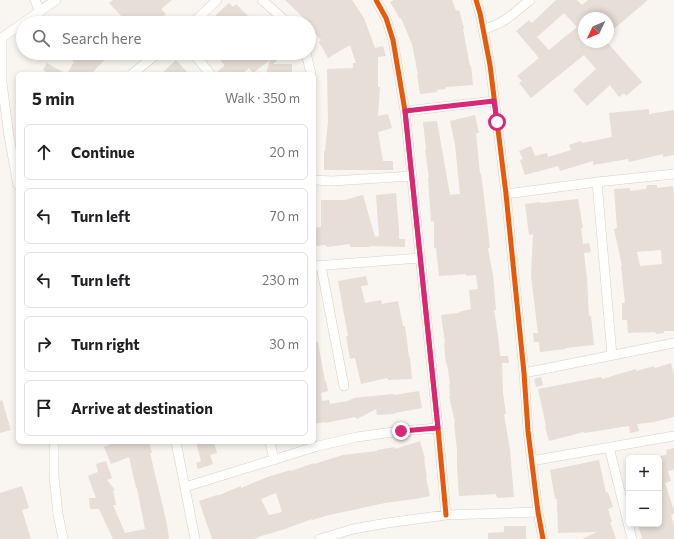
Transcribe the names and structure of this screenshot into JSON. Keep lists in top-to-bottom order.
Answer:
{
  "north": "bottom left",
  "page": {
    "search": "Search here",
    "heading": ["5 min", "Walk · 350 m"],
    "list": [
      ["Continue", "20 m"],
      ["Turn left", "70 m"],
      ["Turn left", "230 m"],
      ["Turn right", "30 m"],
      "Arrive at destination"
    ],
    "map_buttons": ["+", "−"]
  }
}
